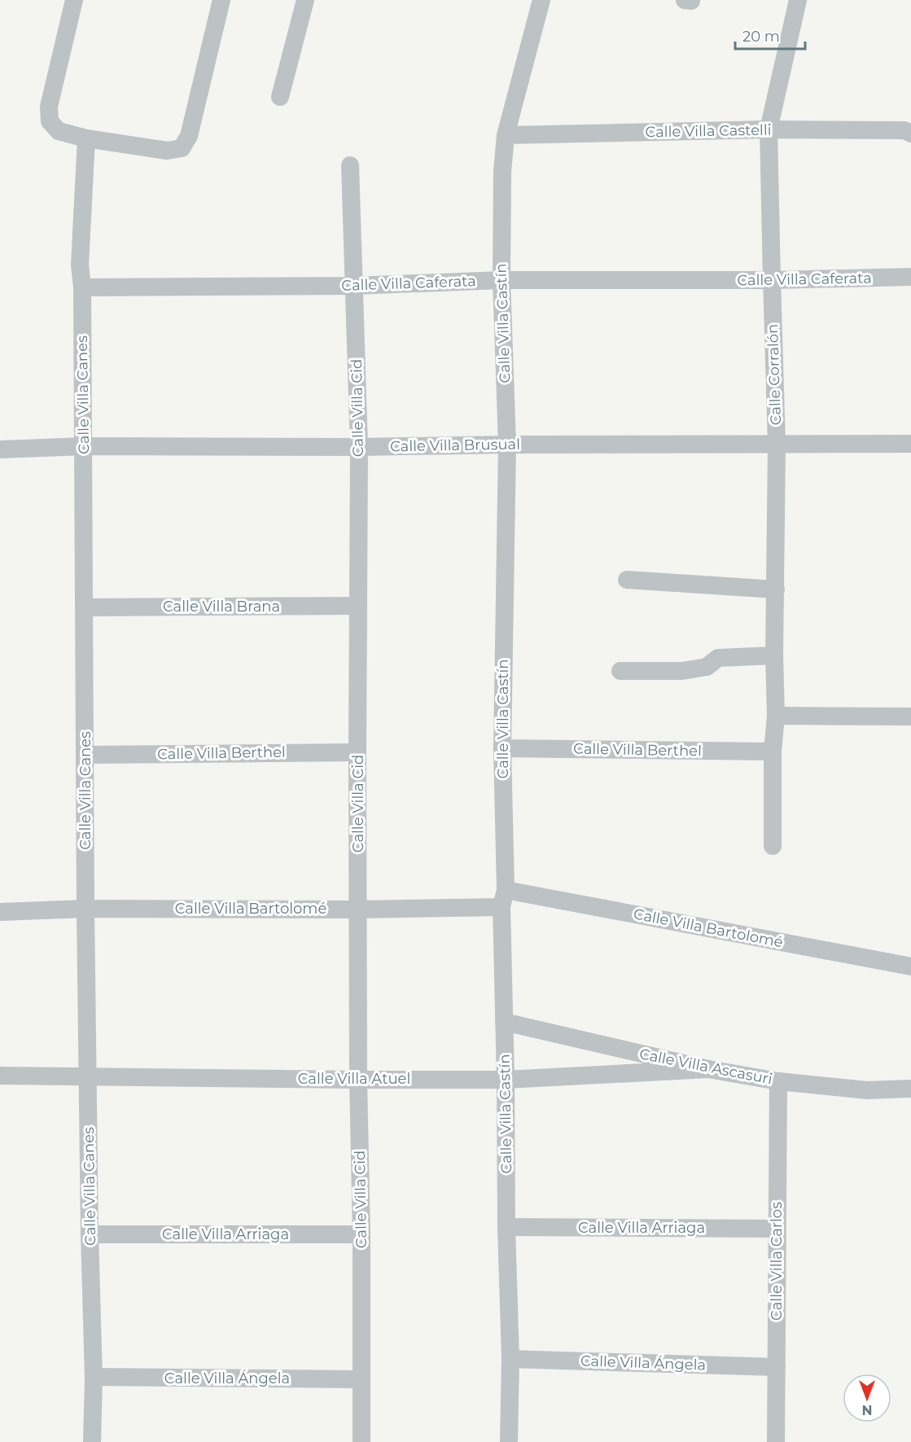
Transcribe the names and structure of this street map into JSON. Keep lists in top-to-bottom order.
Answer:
{
  "streets": {
    "street": [
      "Calle Villa Castelli",
      "Calle Villa Caferata",
      "Calle Villa Castín",
      "Calle Corralón",
      "Calle Villa Canes",
      "Calle Villa Cid",
      "Calle Villa Brusual",
      "Calle Villa Brana",
      "Calle Villa Berthel",
      "Calle Villa Bartolomé",
      "Calle Villa Ascasuri",
      "Calle Villa Atuel",
      "Calle Villa Arriaga",
      "Calle Villa Carlos",
      "Calle Villa Ángela"
    ]
  },
  "crossings": [
    ["Calle Villa Castelli", "Calle Villa Castín"],
    ["Calle Villa Castelli", "Calle Corralón"],
    ["Calle Villa Caferata", "Calle Villa Castín"],
    ["Calle Villa Caferata", "Calle Corralón"],
    ["Calle Villa Caferata", "Calle Villa Canes"],
    ["Calle Villa Caferata", "Calle Villa Cid"],
    ["Calle Villa Castín", "Calle Villa Brusual"],
    ["Calle Villa Castín", "Calle Villa Berthel"],
    ["Calle Villa Castín", "Calle Villa Bartolomé"],
    ["Calle Villa Castín", "Calle Villa Ascasuri"],
    ["Calle Villa Castín", "Calle Villa Atuel"],
    ["Calle Villa Castín", "Calle Villa Arriaga"],
    ["Calle Villa Castín", "Calle Villa Ángela"],
    ["Calle Corralón", "Calle Villa Brusual"],
    ["Calle Corralón", "Calle Villa Berthel"],
    ["Calle Villa Canes", "Calle Villa Brusual"],
    ["Calle Villa Canes", "Calle Villa Brana"],
    ["Calle Villa Canes", "Calle Villa Berthel"],
    ["Calle Villa Canes", "Calle Villa Bartolomé"],
    ["Calle Villa Canes", "Calle Villa Atuel"],
    ["Calle Villa Canes", "Calle Villa Arriaga"],
    ["Calle Villa Canes", "Calle Villa Ángela"],
    ["Calle Villa Cid", "Calle Villa Brusual"],
    ["Calle Villa Cid", "Calle Villa Brana"],
    ["Calle Villa Cid", "Calle Villa Berthel"],
    ["Calle Villa Cid", "Calle Villa Bartolomé"],
    ["Calle Villa Cid", "Calle Villa Atuel"],
    ["Calle Villa Cid", "Calle Villa Arriaga"],
    ["Calle Villa Cid", "Calle Villa Ángela"],
    ["Calle Villa Ascasuri", "Calle Villa Atuel"],
    ["Calle Villa Ascasuri", "Calle Villa Carlos"],
    ["Calle Villa Arriaga", "Calle Villa Carlos"],
    ["Calle Villa Carlos", "Calle Villa Ángela"]
  ],
  "scale_bar": "20 m",
  "north": "bottom"
}
